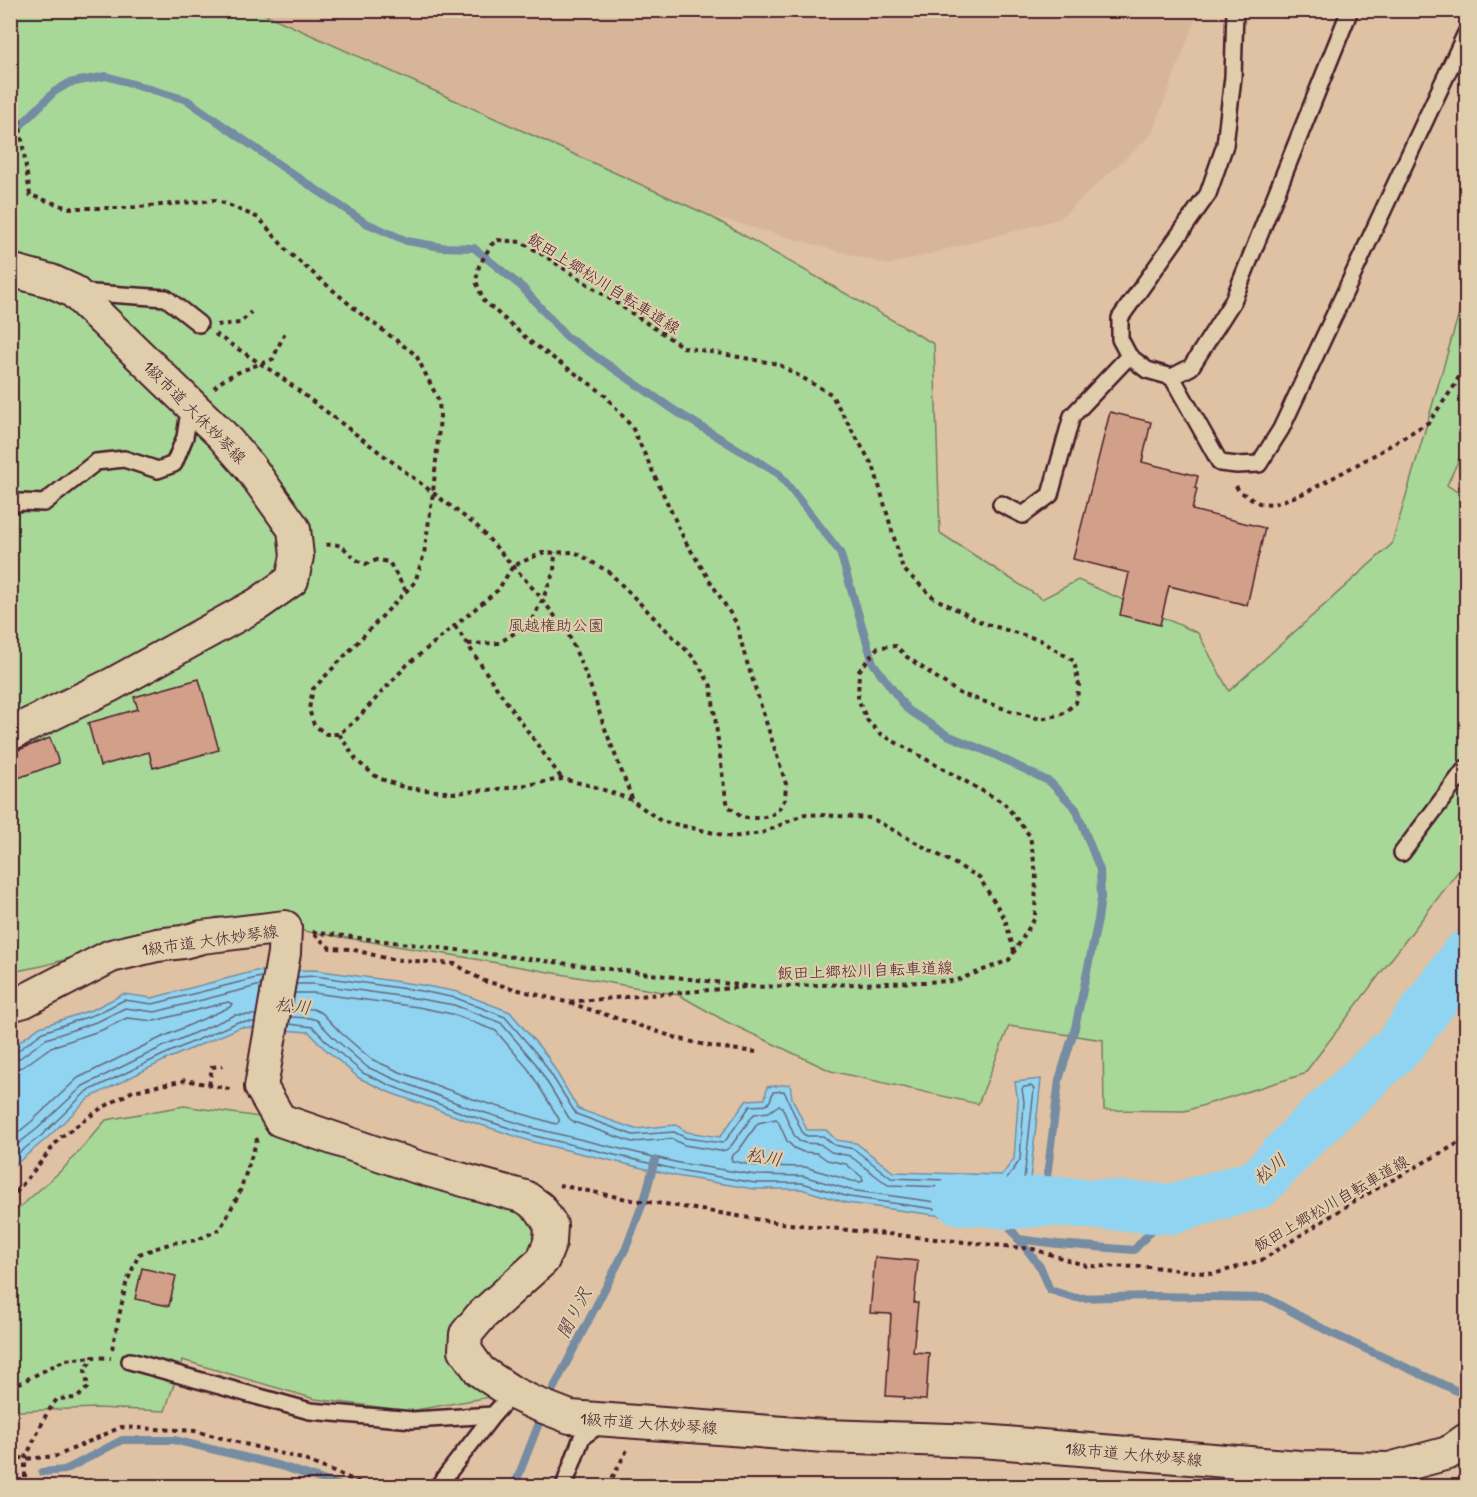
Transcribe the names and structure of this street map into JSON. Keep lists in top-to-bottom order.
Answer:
{
  "streets": {
    "street": ["1級市道 大休妙琴線"],
    "path": ["飯田上郷松川自転車道線"]
  },
  "water": ["松川", "闇り沢"],
  "parks": ["風越権助公園"]
}
